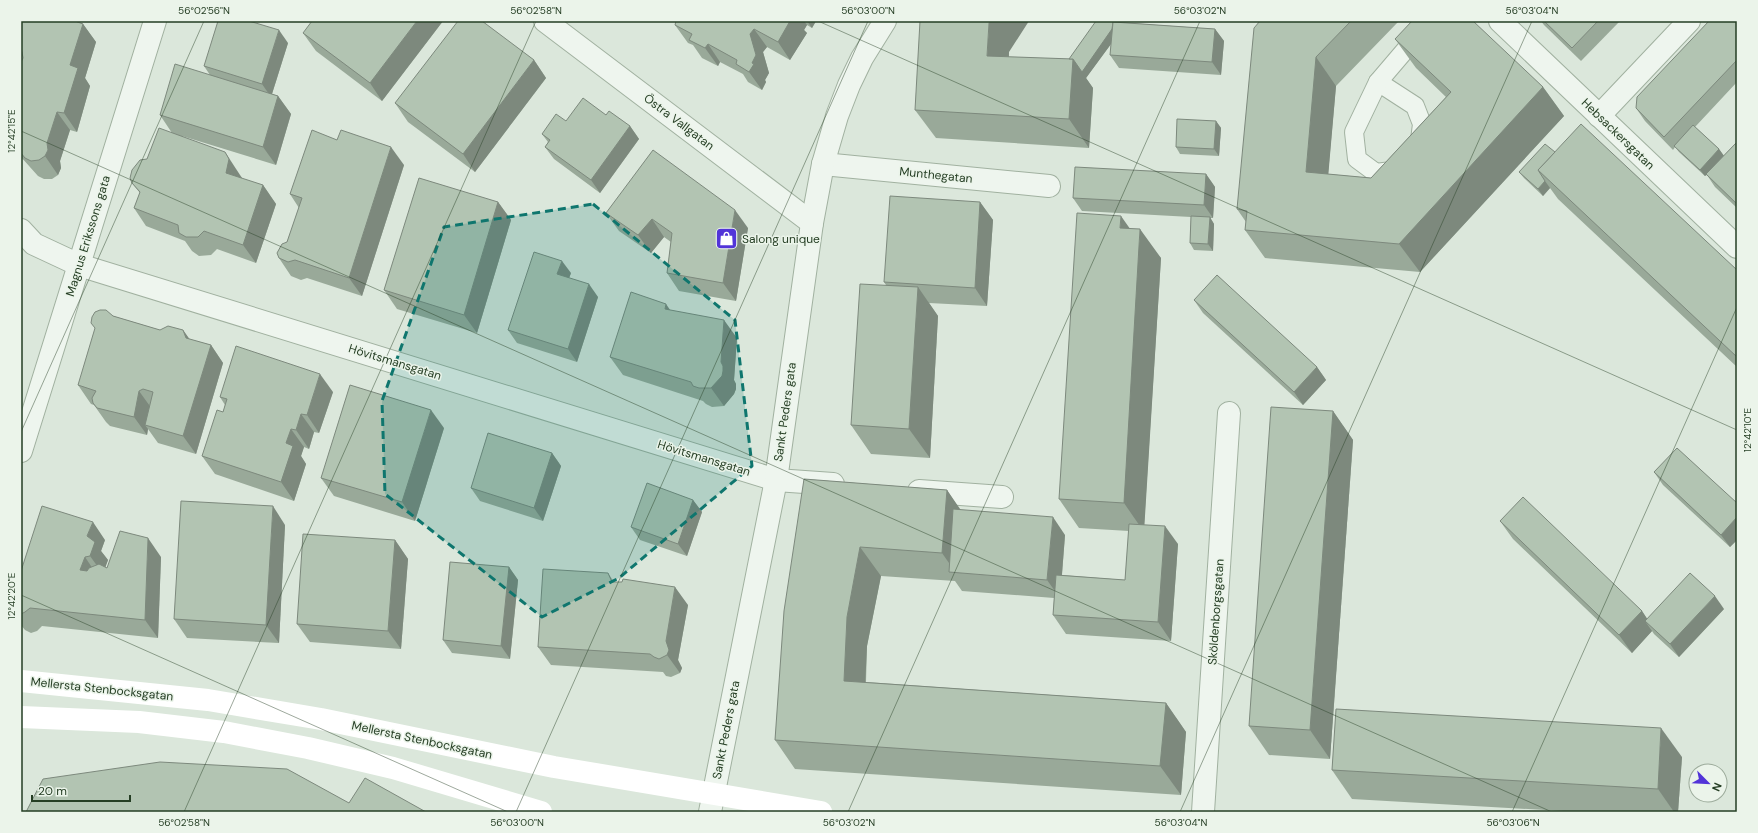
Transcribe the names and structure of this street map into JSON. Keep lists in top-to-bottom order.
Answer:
{
  "streets": {
    "main road": ["Mellersta Stenbocksgatan"],
    "street": [
      "Östra Vallgatan",
      "Hebsackersgatan",
      "Munthegatan",
      "Magnus Erikssons gata",
      "Hövitsmansgatan",
      "Sankt Peders gata",
      "Sköldenborgsgatan"
    ]
  },
  "crossings": [
    ["Östra Vallgatan", "Sankt Peders gata"],
    ["Munthegatan", "Sankt Peders gata"],
    ["Magnus Erikssons gata", "Hövitsmansgatan"],
    ["Hövitsmansgatan", "Sankt Peders gata"],
    ["Sankt Peders gata", "Mellersta Stenbocksgatan"]
  ],
  "places": {
    "shop": ["Salong unique"]
  },
  "scale_bar": "20 m",
  "north": "bottom right",
  "coordinates": [
    "56°02'56\"N",
    "56°02'58\"N",
    "56°03'00\"N",
    "56°03'02\"N",
    "56°03'04\"N",
    "12°42'15\"E",
    "12°42'10\"E",
    "12°42'20\"E",
    "56°03'06\"N"
  ]
}
